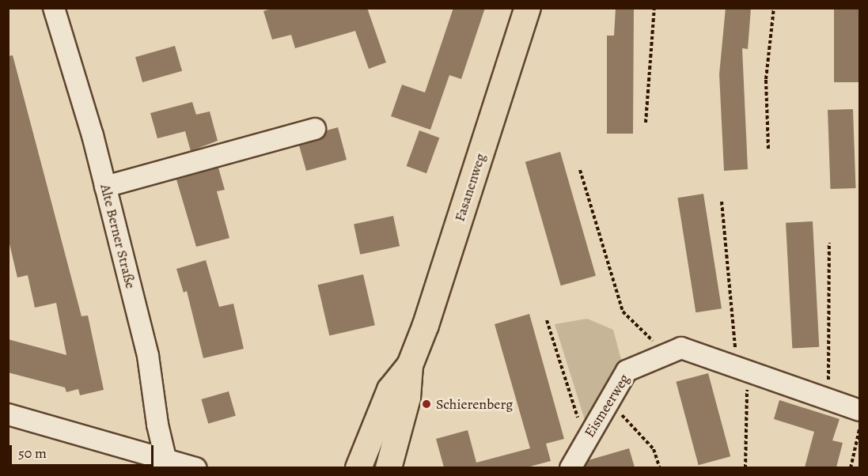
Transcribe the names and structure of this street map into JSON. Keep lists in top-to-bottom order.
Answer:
{
  "streets": {
    "main road": ["Fasanenweg"],
    "street": ["Alte Berner Straße", "Eismeerweg"]
  },
  "places": ["Schierenberg"],
  "scale_bar": "50 m"
}
